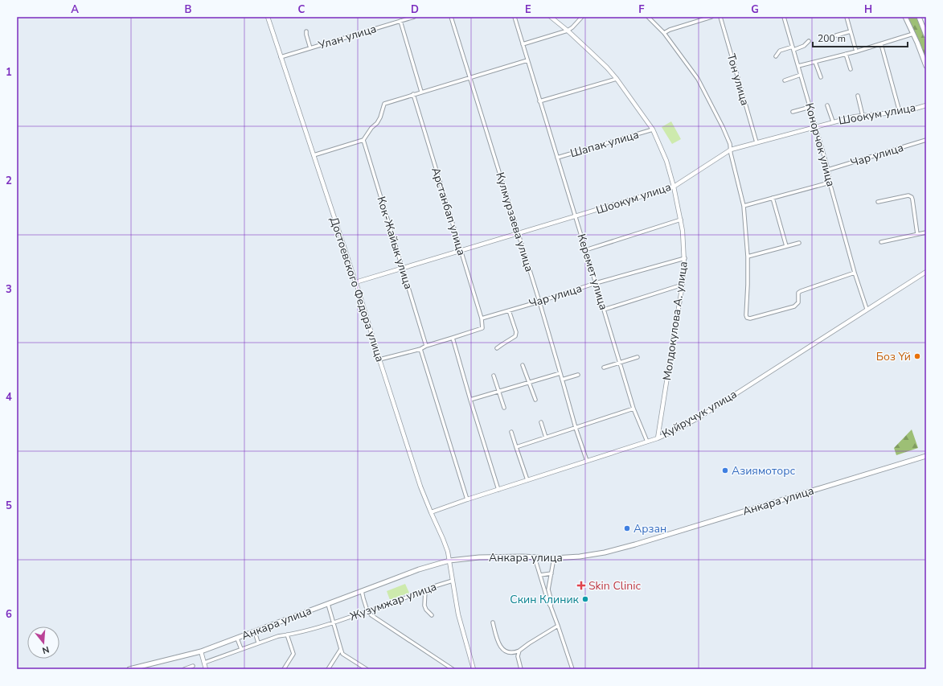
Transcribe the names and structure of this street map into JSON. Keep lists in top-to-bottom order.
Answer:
{
  "streets": {
    "main road": ["Анкара улица"],
    "street": [
      "Улан улица",
      "Тон улица",
      "Шоокум улица",
      "Шапак улица",
      "Конорчок улица",
      "Чар улица",
      "Арстанбап улица",
      "Кулмурзаева улица",
      "Кок-Жайык улица",
      "Керемет улица",
      "Достоевского Федора улица",
      "Молдокулова А. улица",
      "Куйручук улица",
      "Жузумжар улица"
    ]
  },
  "crossings": [
    ["Улан улица", "Достоевского Федора улица"],
    ["Тон улица", "Шоокум улица"],
    ["Шоокум улица", "Конорчок улица"],
    ["Шоокум улица", "Арстанбап улица"],
    ["Шоокум улица", "Кулмурзаева улица"],
    ["Шоокум улица", "Кок-Жайык улица"],
    ["Шоокум улица", "Керемет улица"],
    ["Шоокум улица", "Достоевского Федора улица"],
    ["Шоокум улица", "Молдокулова А. улица"],
    ["Шапак улица", "Керемет улица"],
    ["Шапак улица", "Молдокулова А. улица"],
    ["Конорчок улица", "Чар улица"],
    ["Конорчок улица", "Куйручук улица"],
    ["Чар улица", "Арстанбап улица"],
    ["Чар улица", "Кулмурзаева улица"],
    ["Чар улица", "Керемет улица"],
    ["Чар улица", "Молдокулова А. улица"],
    ["Кулмурзаева улица", "Куйручук улица"],
    ["Керемет улица", "Куйручук улица"],
    ["Достоевского Федора улица", "Куйручук улица"],
    ["Достоевского Федора улица", "Анкара улица"],
    ["Достоевского Федора улица", "Жузумжар улица"],
    ["Молдокулова А. улица", "Куйручук улица"]
  ],
  "places": {
    "other": [
      "Боз Үй",
      "Азиямоторс",
      "Арзан",
      "Скин Клиник"
    ],
    "health": ["Skin Clinic"]
  },
  "scale_bar": "200 m",
  "north": "bottom",
  "grid": {
    "columns": [
      "A",
      "B",
      "C",
      "D",
      "E",
      "F",
      "G",
      "H"
    ],
    "rows": [
      "1",
      "2",
      "3",
      "4",
      "5",
      "6"
    ]
  }
}
